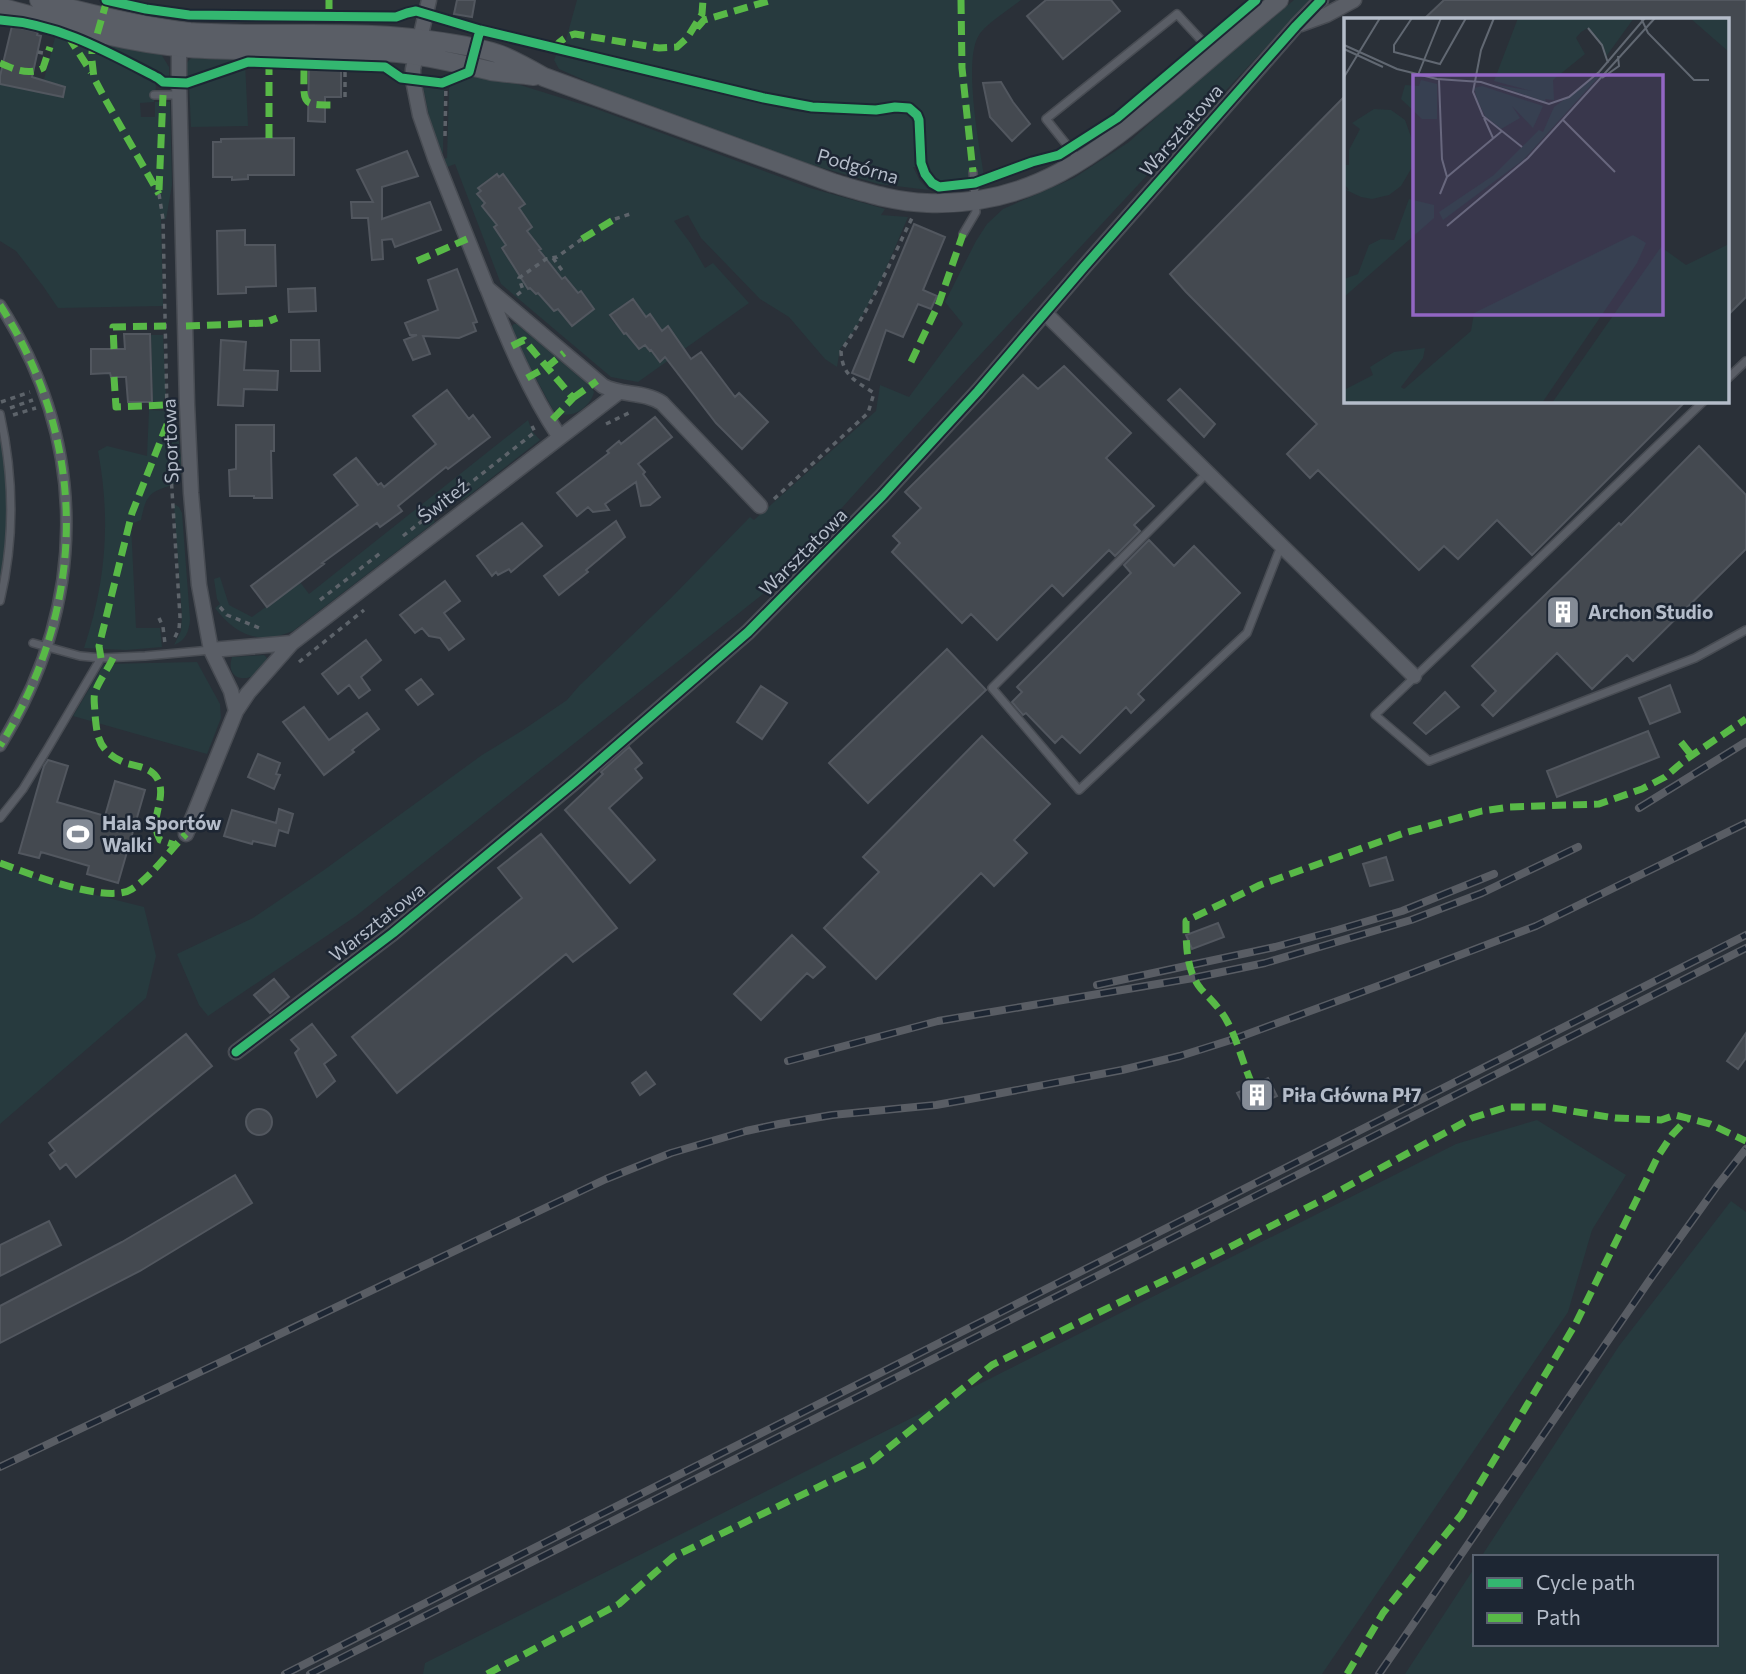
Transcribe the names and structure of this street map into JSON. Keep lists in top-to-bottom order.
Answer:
{
  "streets": {
    "street": [
      "Warsztatowa",
      "Podgórna",
      "Sportowa",
      "Świteź"
    ]
  },
  "crossings": [
    ["Podgórna", "Sportowa"],
    ["Sportowa", "Świteź"]
  ],
  "places": {
    "building": ["Archon Studio", "Piła Główna Pł7"],
    "sports": ["Hala Sportów Walki"]
  },
  "legend": ["Cycle path", "Path"]
}
